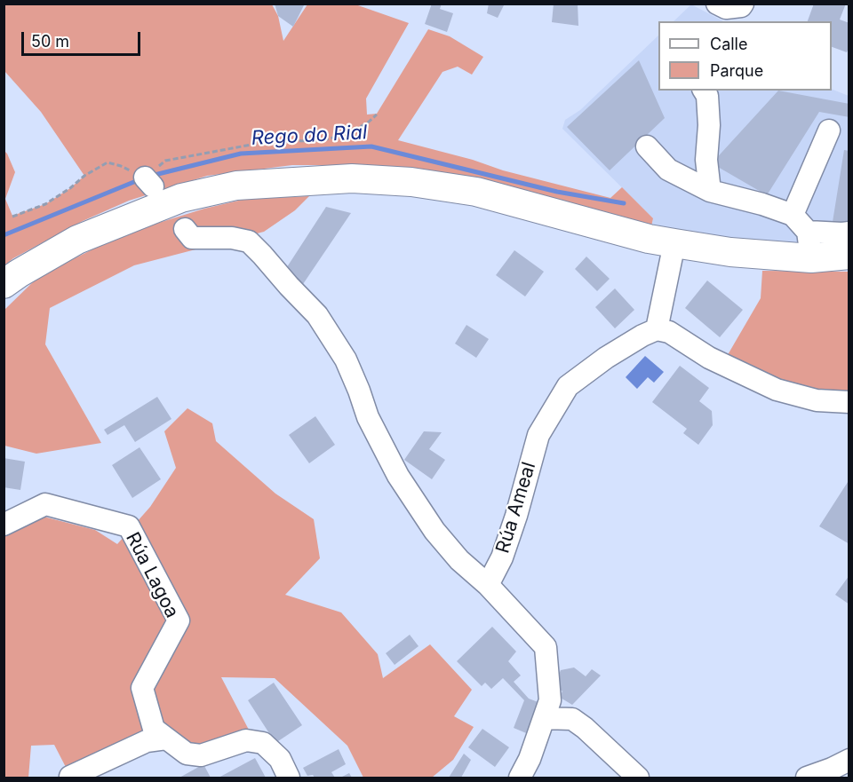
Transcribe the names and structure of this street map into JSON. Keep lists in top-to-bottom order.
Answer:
{
  "streets": {
    "street": ["Rúa Ameal", "Rúa Lagoa"]
  },
  "water": ["Rego do Rial"],
  "legend": ["Calle", "Parque"],
  "scale_bar": "50 m"
}
